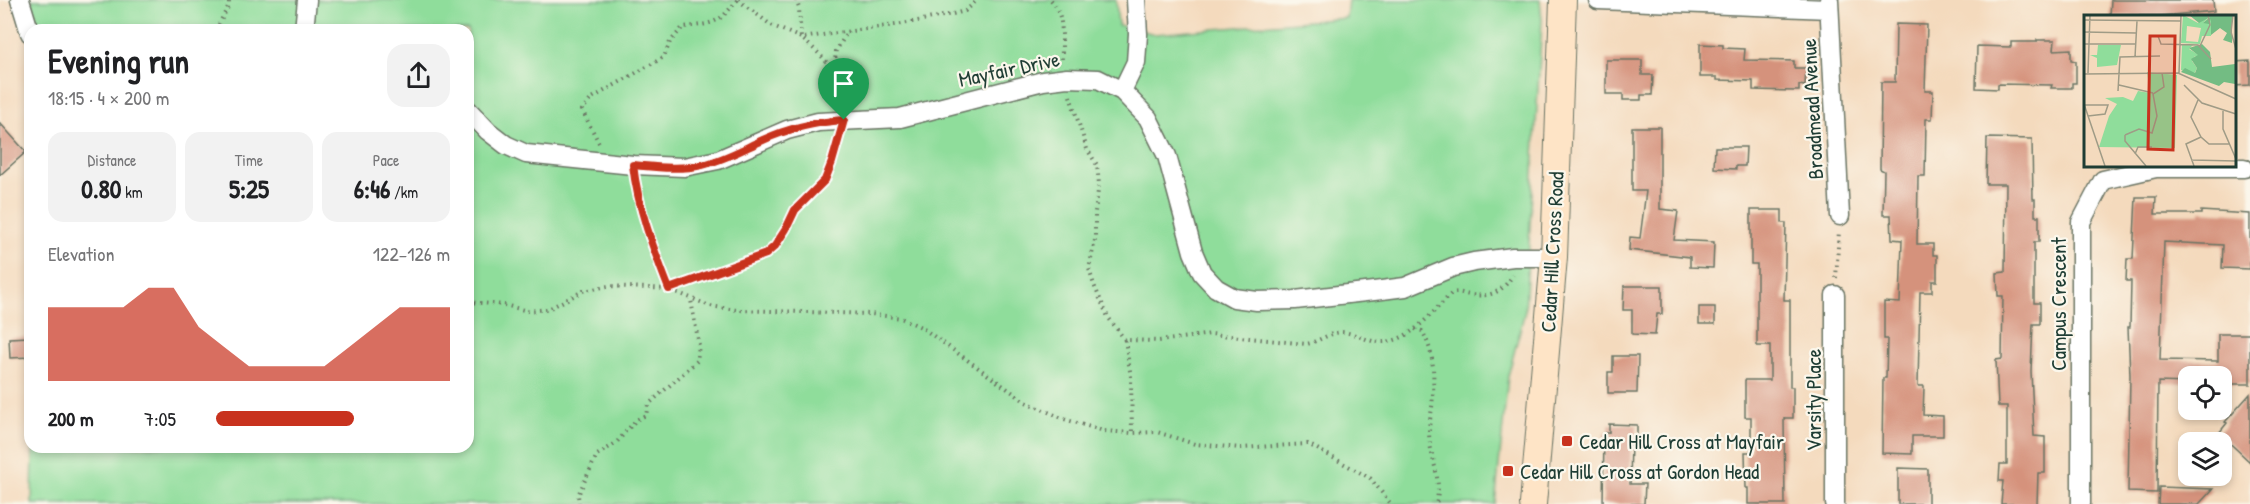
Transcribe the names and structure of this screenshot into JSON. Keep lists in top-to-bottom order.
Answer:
{
  "streets": {
    "main road": ["Cedar Hill Cross Road"],
    "street": [
      "Mayfair Drive",
      "Broadmead Avenue",
      "Campus Crescent",
      "Varsity Place"
    ]
  },
  "crossings": [
    ["Mayfair Drive", "Cedar Hill Cross Road"]
  ],
  "places": {
    "transit": ["Cedar Hill Cross at Mayfair", "Cedar Hill Cross at Gordon Head"]
  },
  "page": {
    "heading": ["Evening run", "18:15 · 4 × 200 m"],
    "stats": [
      ["Distance", "0.80 km"],
      ["Time", "5:25"],
      ["Pace", "6:46 /km"]
    ],
    "chart": ["Elevation", "122–126 m"],
    "list": [
      {
        "name": "200 m",
        "note": "7:05"
      }
    ]
  }
}
